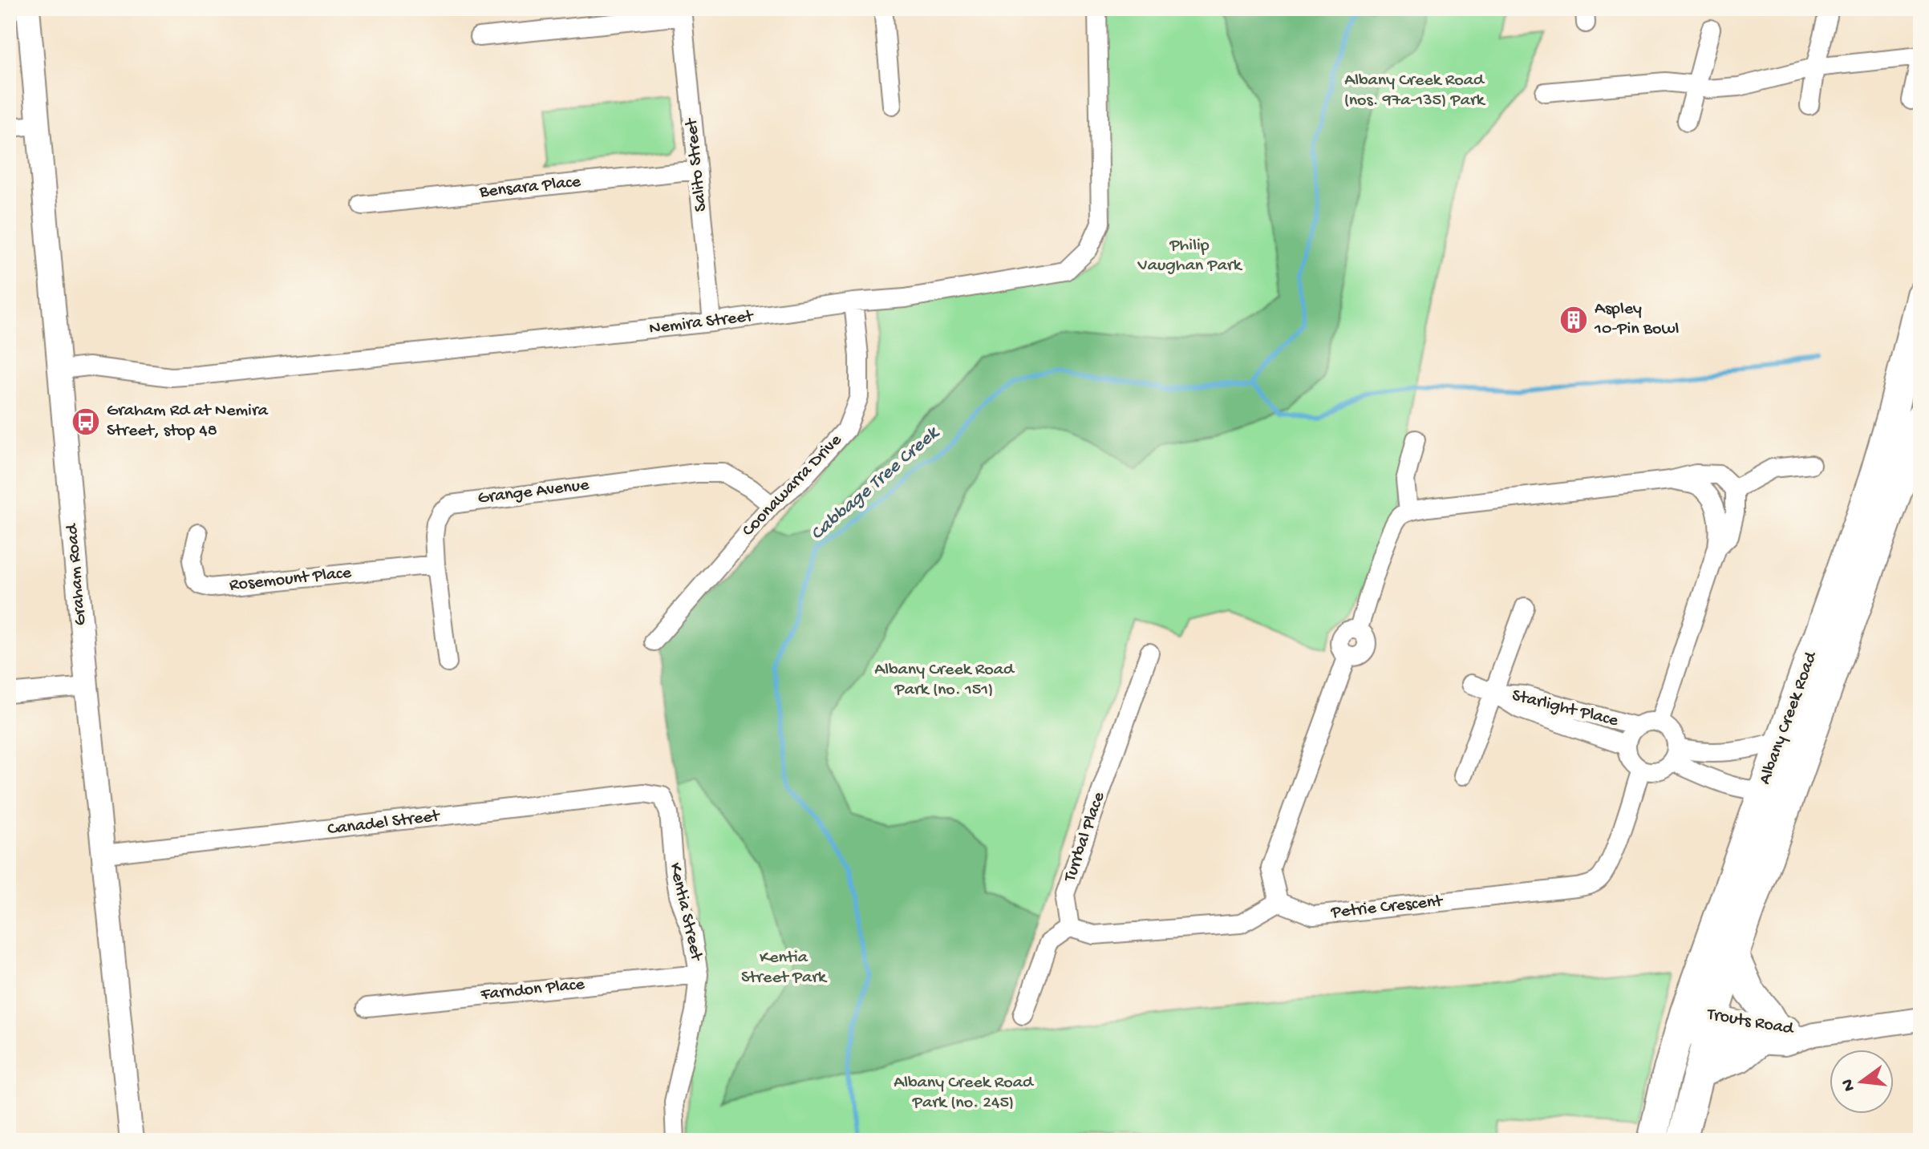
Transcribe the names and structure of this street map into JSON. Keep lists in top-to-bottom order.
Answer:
{
  "streets": {
    "main road": ["Albany Creek Road"],
    "street": [
      "Salito Street",
      "Bensara Place",
      "Nemira Street",
      "Coonawarra Drive",
      "Grange Avenue",
      "Graham Road",
      "Rosemount Place",
      "Starlight Place",
      "Canadel Street",
      "Turrbal Place",
      "Petrie Crescent",
      "Kentia Street",
      "Farndon Place",
      "Trouts Road"
    ]
  },
  "crossings": [
    ["Salito Street", "Bensara Place"],
    ["Salito Street", "Nemira Street"],
    ["Nemira Street", "Coonawarra Drive"],
    ["Nemira Street", "Graham Road"],
    ["Coonawarra Drive", "Grange Avenue"],
    ["Grange Avenue", "Rosemount Place"],
    ["Graham Road", "Canadel Street"],
    ["Starlight Place", "Petrie Crescent"],
    ["Albany Creek Road", "Trouts Road"],
    ["Canadel Street", "Kentia Street"],
    ["Kentia Street", "Farndon Place"]
  ],
  "water": ["Cabbage Tree Creek"],
  "parks": [
    "Albany Creek Road (nos. 97a-135) Park",
    "Philip Vaughan Park",
    "Albany Creek Road Park (no. 151)",
    "Kentia Street Park",
    "Albany Creek Road Park (no. 245)"
  ],
  "places": {
    "building": ["Aspley 10-Pin Bowl"],
    "bus stop": ["Graham Rd at Nemira Street, stop 48"]
  },
  "north": "left"
}
